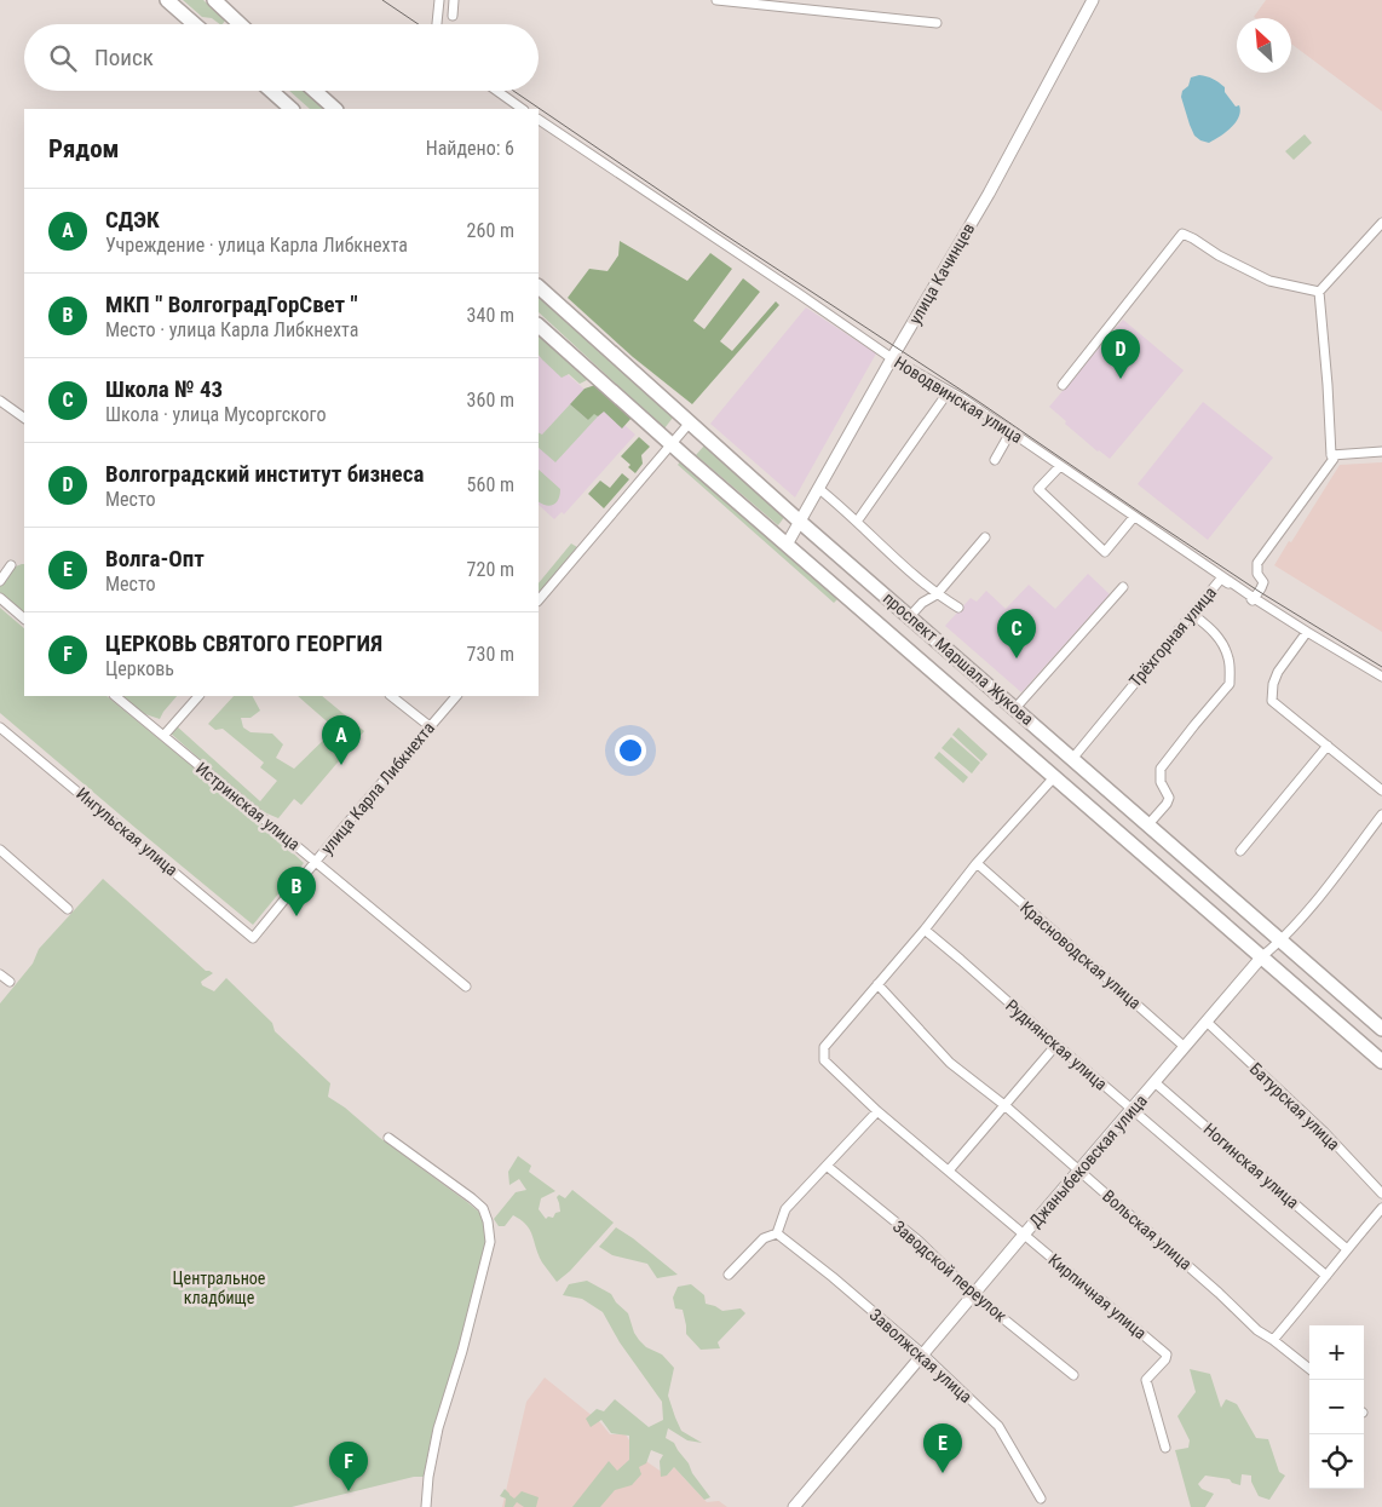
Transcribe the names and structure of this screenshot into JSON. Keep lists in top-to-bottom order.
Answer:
{
  "streets": {
    "highway": ["проспект Маршала Жукова"],
    "main road": ["улица Качинцев", "Джаныбековская улица"],
    "street": [
      "Новодвинская улица",
      "Трёхгорная улица",
      "улица Карла Либкнехта",
      "Истринская улица",
      "Ингульская улица",
      "Красноводская улица",
      "Руднянская улица",
      "Батурская улица",
      "Ногинская улица",
      "Вольская улица",
      "Заводской переулок",
      "Кирпичная улица",
      "Заволжская улица"
    ]
  },
  "crossings": [
    ["улица Качинцев", "Новодвинская улица"],
    ["улица Качинцев", "проспект Маршала Жукова"],
    ["Новодвинская улица", "Трёхгорная улица"],
    ["Трёхгорная улица", "проспект Маршала Жукова"],
    ["проспект Маршала Жукова", "Джаныбековская улица"],
    ["улица Карла Либкнехта", "Истринская улица"],
    ["улица Карла Либкнехта", "Ингульская улица"],
    ["Красноводская улица", "Джаныбековская улица"],
    ["Руднянская улица", "Джаныбековская улица"],
    ["Батурская улица", "Джаныбековская улица"],
    ["Джаныбековская улица", "Ногинская улица"],
    ["Джаныбековская улица", "Вольская улица"],
    ["Джаныбековская улица", "Заводской переулок"],
    ["Джаныбековская улица", "Кирпичная улица"],
    ["Джаныбековская улица", "Заволжская улица"],
    ["Вольская улица", "Кирпичная улица"]
  ],
  "parks": ["Центральное кладбище"],
  "north": "top left",
  "page": {
    "search": "Поиск",
    "heading": ["Рядом", "Найдено: 6"],
    "list": [
      {
        "mark": "A",
        "name": "СДЭК",
        "note": "Учреждение · улица Карла Либкнехта",
        "value": "260 m"
      },
      {
        "mark": "B",
        "name": "МКП \" ВолгоградГорСвет \"",
        "note": "Место · улица Карла Либкнехта",
        "value": "340 m"
      },
      {
        "mark": "C",
        "name": "Школа № 43",
        "note": "Школа · улица Мусоргского",
        "value": "360 m"
      },
      {
        "mark": "D",
        "name": "Волгоградский институт бизнеса",
        "note": "Место",
        "value": "560 m"
      },
      {
        "mark": "E",
        "name": "Волга-Опт",
        "note": "Место",
        "value": "720 m"
      },
      {
        "mark": "F",
        "name": "ЦЕРКОВЬ СВЯТОГО ГЕОРГИЯ",
        "note": "Церковь",
        "value": "730 m"
      }
    ],
    "pins": [
      "D",
      "C",
      "A",
      "B",
      "E",
      "F"
    ],
    "map_buttons": ["+", "−"]
  }
}
